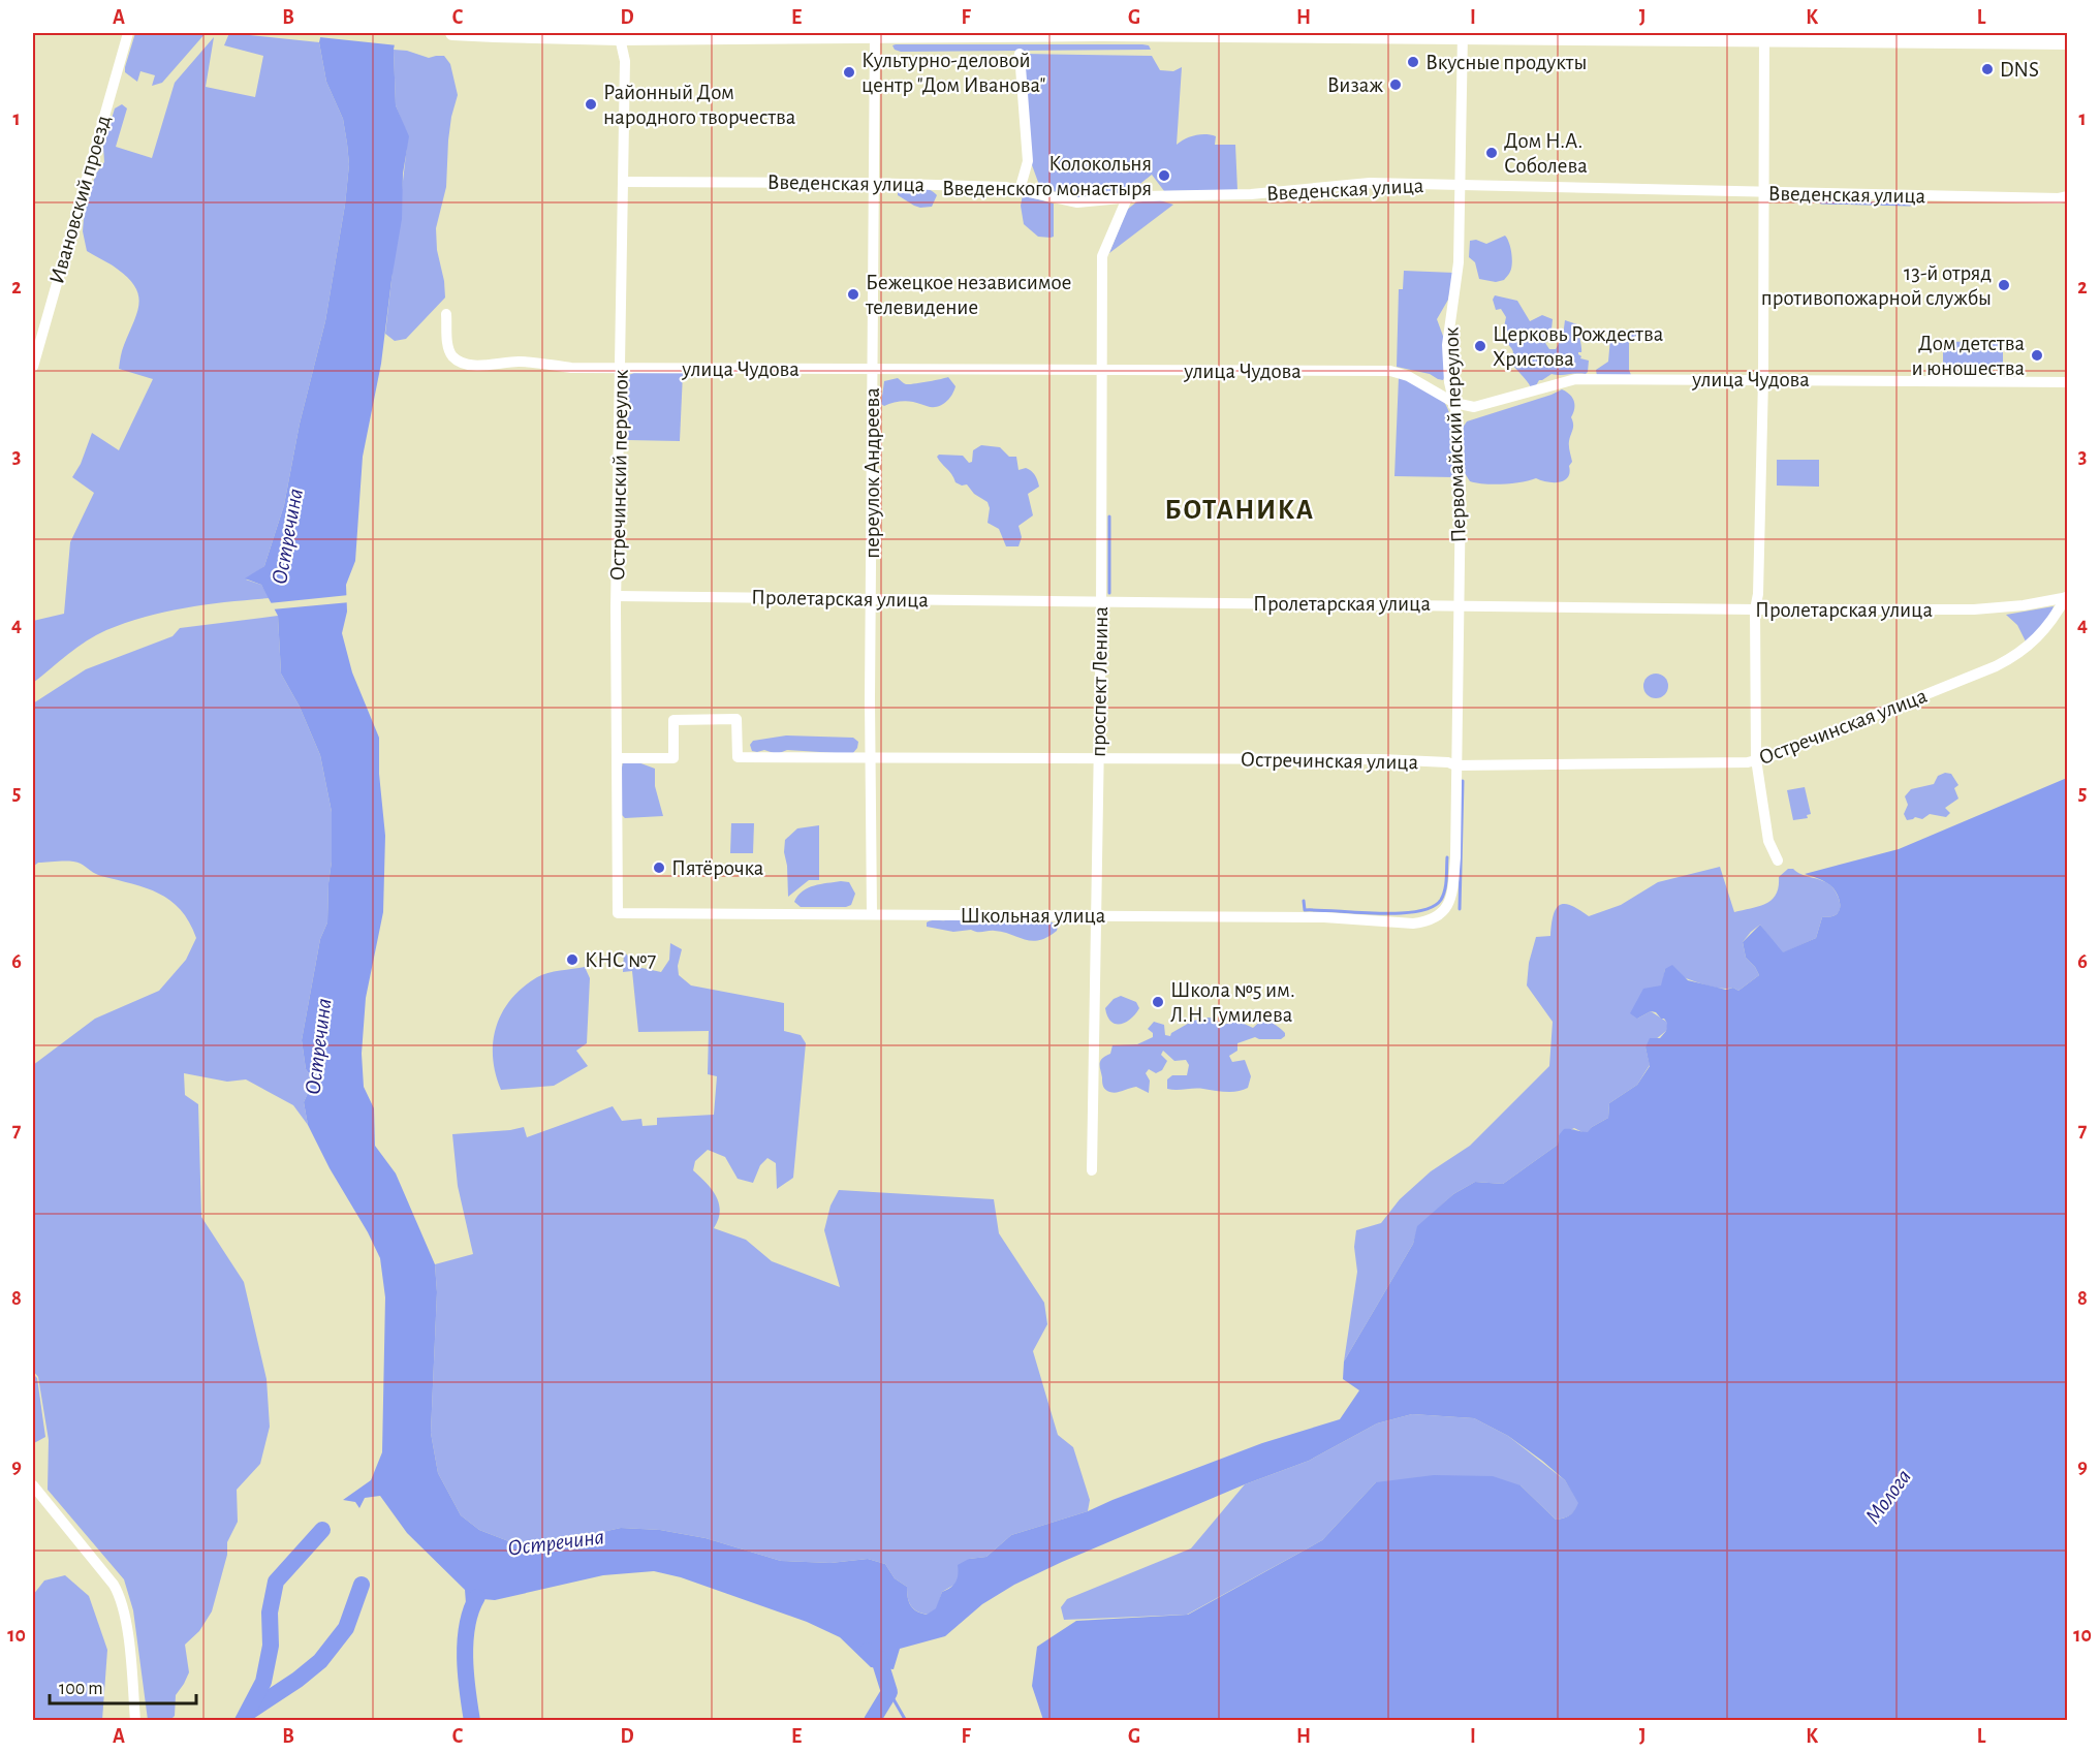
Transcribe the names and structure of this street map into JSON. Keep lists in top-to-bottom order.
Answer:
{
  "streets": {
    "street": [
      "Введенская улица",
      "Ивановский проезд",
      "улица Чудова",
      "Первомайский переулок",
      "переулок Андреева",
      "Остречинский переулок",
      "Пролетарская улица",
      "проспект Ленина",
      "Остречинская улица",
      "Школьная улица"
    ]
  },
  "crossings": [
    ["Введенская улица", "Первомайский переулок"],
    ["Введенская улица", "переулок Андреева"],
    ["Введенская улица", "Остречинский переулок"],
    ["Введенская улица", "проспект Ленина"],
    ["улица Чудова", "Первомайский переулок"],
    ["улица Чудова", "переулок Андреева"],
    ["улица Чудова", "Остречинский переулок"],
    ["улица Чудова", "проспект Ленина"],
    ["Первомайский переулок", "Пролетарская улица"],
    ["Первомайский переулок", "Остречинская улица"],
    ["Первомайский переулок", "Школьная улица"],
    ["переулок Андреева", "Пролетарская улица"],
    ["переулок Андреева", "Остречинская улица"],
    ["переулок Андреева", "Школьная улица"],
    ["Остречинский переулок", "Пролетарская улица"],
    ["Остречинский переулок", "Остречинская улица"],
    ["Остречинский переулок", "Школьная улица"],
    ["Пролетарская улица", "проспект Ленина"],
    ["Пролетарская улица", "Остречинская улица"],
    ["проспект Ленина", "Остречинская улица"],
    ["проспект Ленина", "Школьная улица"]
  ],
  "districts": ["БОТАНИКА"],
  "water": ["Остречина", "Молога"],
  "places": [
    "Вкусные продукты",
    "DNS",
    "Культурно-деловой центр \"Дом Иванова\"",
    "Визаж",
    "Районный Дом народного творчества",
    "Дом Н.А. Соболева",
    "Колокольня Введенского монастыря",
    "13-й отряд противопожарной службы",
    "Бежецкое независимое телевидение",
    "Церковь Рождества Христова",
    "Дом детства и юношества",
    "Пятёрочка",
    "КНС №7",
    "Школа №5 им. Л.Н. Гумилева"
  ],
  "scale_bar": "100 m",
  "grid": {
    "columns": [
      "A",
      "B",
      "C",
      "D",
      "E",
      "F",
      "G",
      "H",
      "I",
      "J",
      "K",
      "L"
    ],
    "rows": [
      "1",
      "2",
      "3",
      "4",
      "5",
      "6",
      "7",
      "8",
      "9",
      "10"
    ]
  }
}
